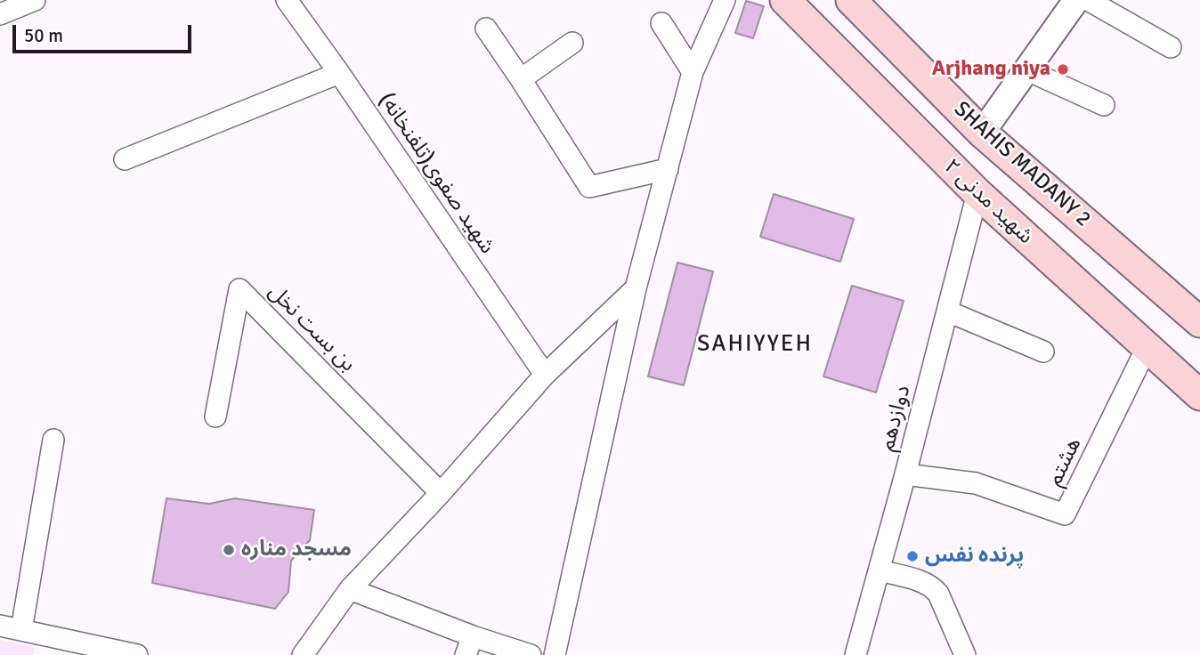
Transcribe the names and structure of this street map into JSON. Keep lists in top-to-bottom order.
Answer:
{
  "streets": {
    "main road": ["SHAHIS MADANY 2", "شهید مدنی ۲"],
    "street": [
      "شهید صفوی(تلفنخانه)",
      "بن بست نخل",
      "دوازدهم",
      "هشتم"
    ]
  },
  "crossings": [
    ["شهید مدنی ۲", "دوازدهم"],
    ["شهید مدنی ۲", "هشتم"],
    ["دوازدهم", "هشتم"]
  ],
  "districts": ["SAHIYYEH"],
  "places": ["Arjhang niya", "مسجد مناره", "پرنده نفس"],
  "scale_bar": "50 m"
}
